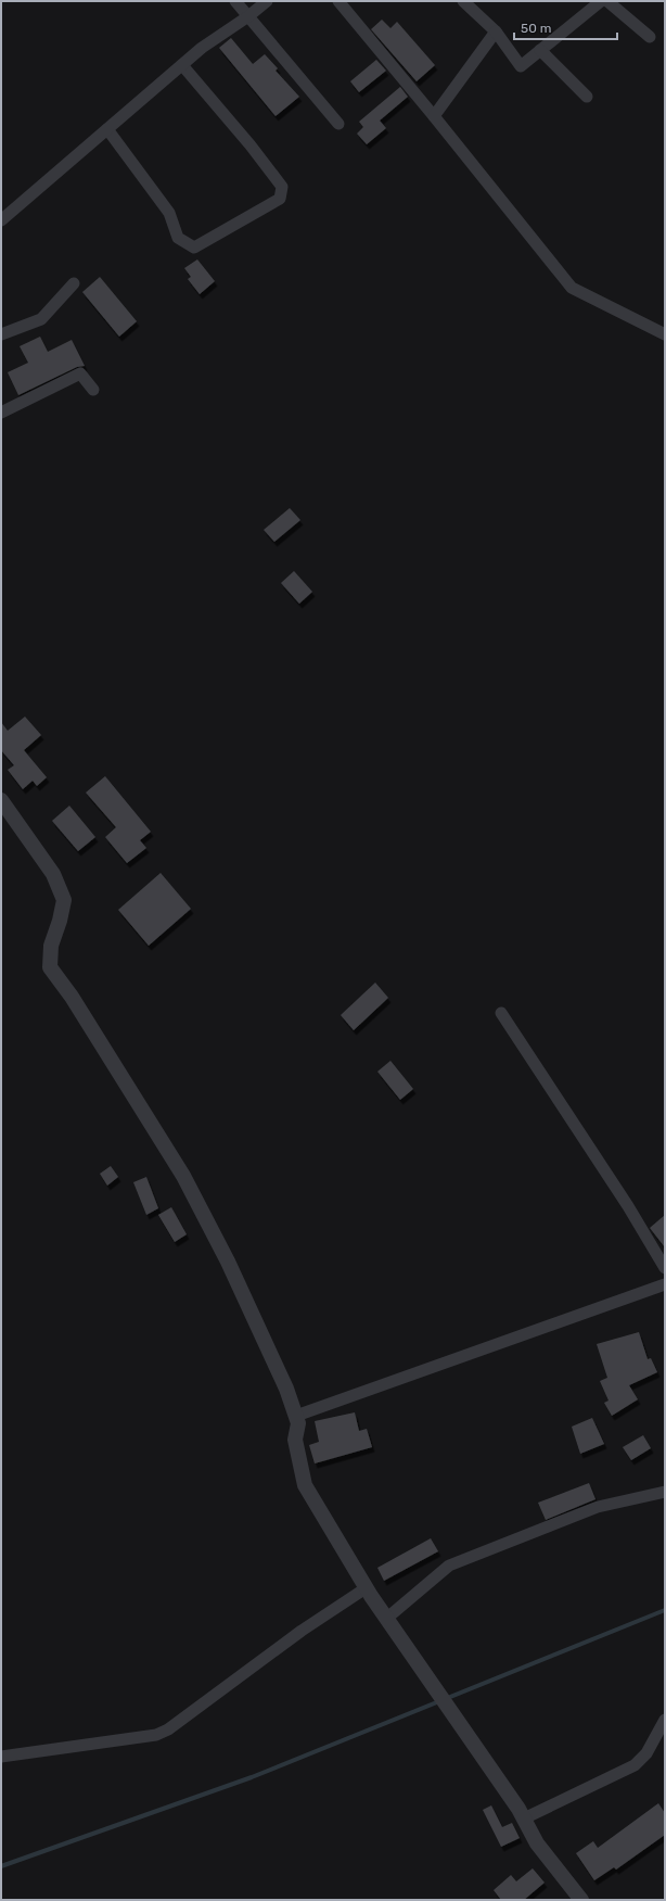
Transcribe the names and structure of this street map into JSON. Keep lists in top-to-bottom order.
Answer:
{
  "scale_bar": "50 m"
}
